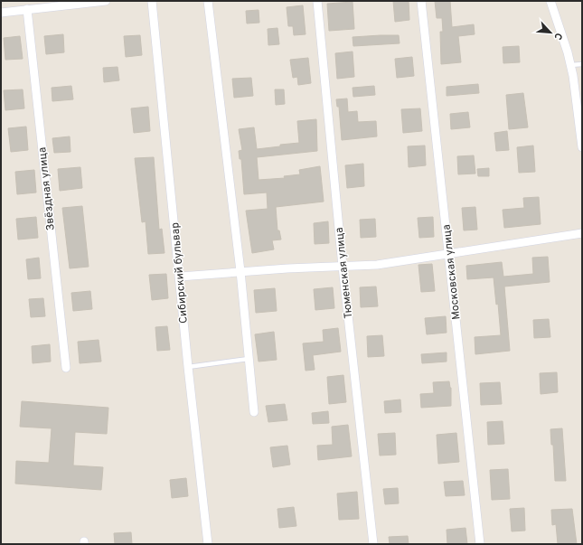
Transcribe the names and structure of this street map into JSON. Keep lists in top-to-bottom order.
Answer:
{
  "streets": {
    "street": [
      "Звёздная улица",
      "Московская улица",
      "Сибирский бульвар",
      "Тюменская улица"
    ]
  },
  "north": "bottom right"
}
